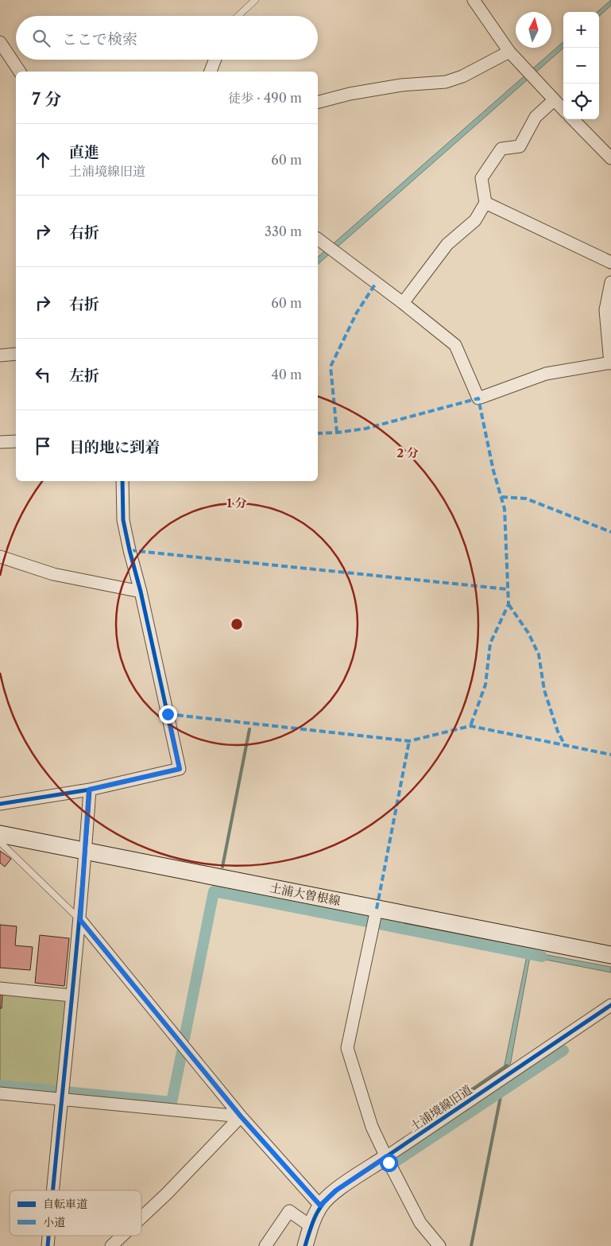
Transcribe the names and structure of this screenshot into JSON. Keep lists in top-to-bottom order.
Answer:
{
  "streets": {
    "main road": ["土浦大曽根線"],
    "street": ["土浦境線旧道"]
  },
  "legend": ["自転車道", "小道"],
  "north": "top",
  "page": {
    "map_buttons": ["+", "−"],
    "search": "ここで検索",
    "heading": ["7 分", "徒歩 · 490 m"],
    "list": [
      ["直進", "土浦境線旧道", "60 m"],
      ["右折", "330 m"],
      ["右折", "60 m"],
      ["左折", "40 m"],
      "目的地に到着"
    ]
  },
  "rings": ["2 分", "1 分"]
}
